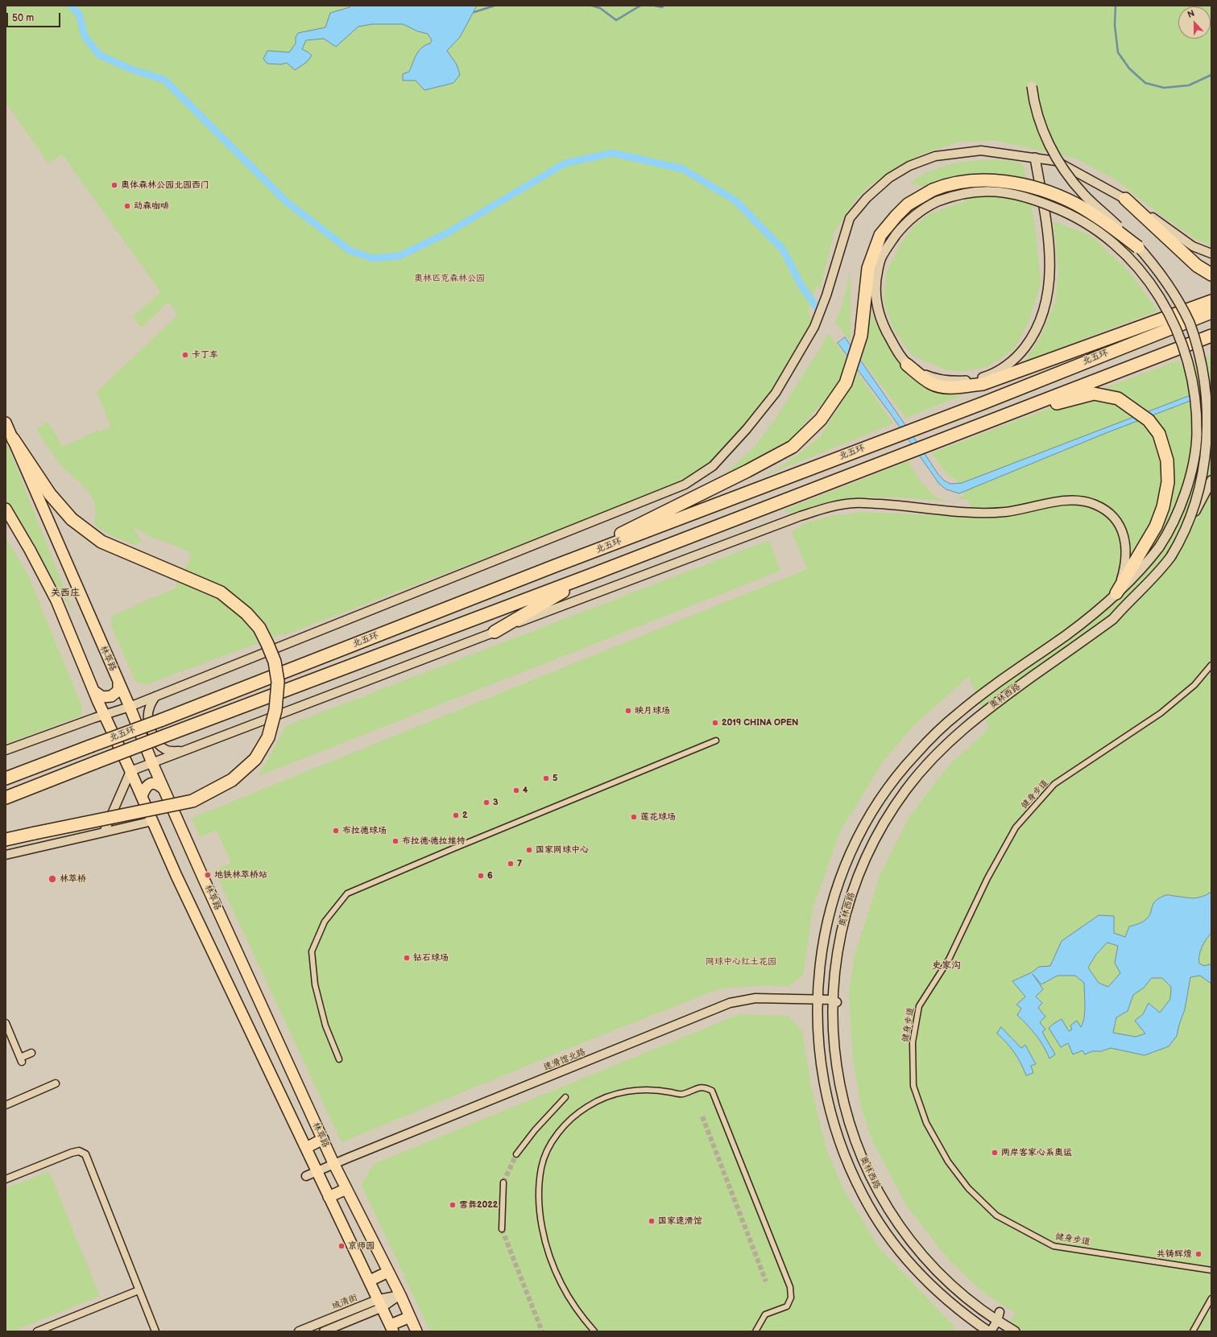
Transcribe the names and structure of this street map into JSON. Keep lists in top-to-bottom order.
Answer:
{
  "streets": {
    "highway": ["北五环"],
    "main road": ["林萃路", "奥林西路"],
    "street": ["健身步道", "速滑馆北路", "域清街"]
  },
  "crossings": [
    ["林萃路", "速滑馆北路"],
    ["林萃路", "域清街"],
    ["奥林西路", "速滑馆北路"]
  ],
  "districts": ["关西庄", "史家沟"],
  "parks": ["奥林匹克森林公园", "网球中心红土花园"],
  "places": [
    "奥体森林公园北园西门",
    "动森咖啡",
    "卡丁车",
    "映月球场",
    "2019 CHINA OPEN",
    "5",
    "4",
    "3",
    "2",
    "莲花球场",
    "布拉德球场",
    "布拉德·德拉维特",
    "国家网球中心",
    "7",
    "地铁林萃桥站",
    "6",
    "林萃桥",
    "钻石球场",
    "两岸客家心系奥运",
    "雪舞2022",
    "国家速滑馆",
    "京师园",
    "共铸辉煌"
  ],
  "scale_bar": "50 m",
  "north": "top"
}
